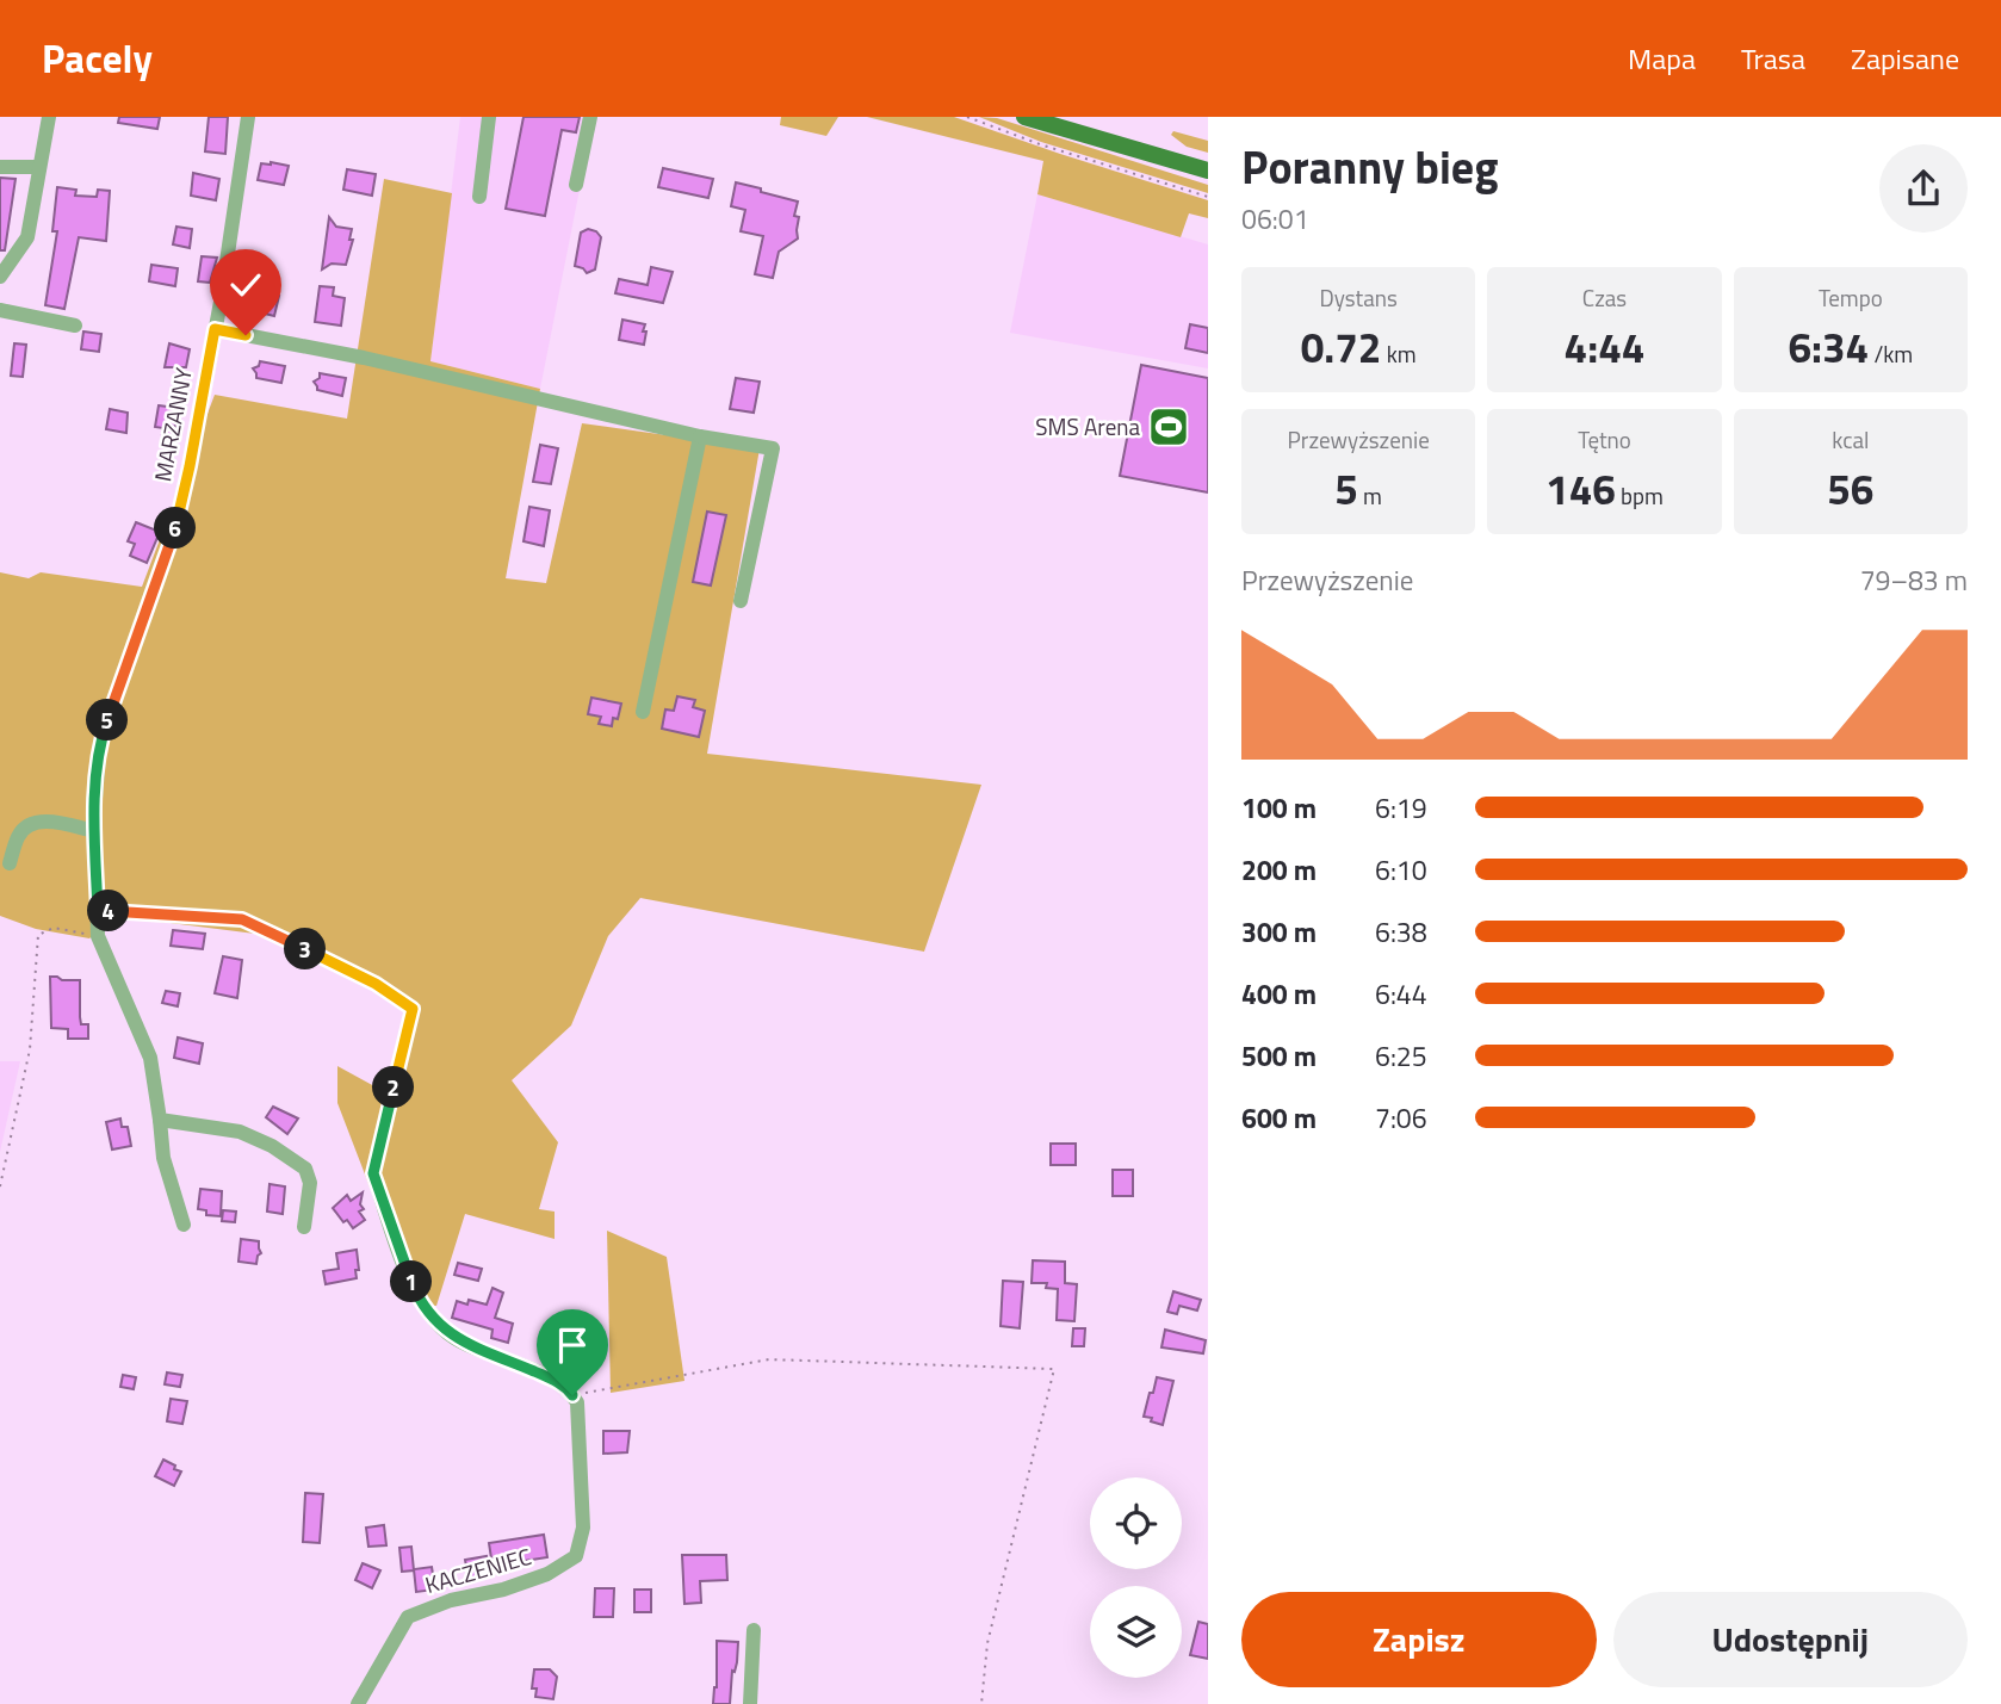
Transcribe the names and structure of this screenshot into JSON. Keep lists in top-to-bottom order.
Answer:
{
  "streets": {
    "street": ["MARZANNY", "KACZENIEC"]
  },
  "places": {
    "sports": ["SMS Arena"]
  },
  "page": {
    "header": "Pacely",
    "nav": ["Mapa", "Trasa", "Zapisane"],
    "heading": ["Poranny bieg", "06:01"],
    "stats": [
      ["Dystans", "0.72 km"],
      ["Czas", "4:44"],
      ["Tempo", "6:34 /km"],
      ["Przewyższenie", "5 m"],
      ["Tętno", "146 bpm"],
      ["kcal", "56"]
    ],
    "pins": [
      "6",
      "5",
      "4",
      "3",
      "2",
      "1"
    ],
    "chart": ["Przewyższenie", "79–83 m"],
    "list": [
      {
        "name": "100 m",
        "note": "6:19"
      },
      {
        "name": "200 m",
        "note": "6:10"
      },
      {
        "name": "300 m",
        "note": "6:38"
      },
      {
        "name": "400 m",
        "note": "6:44"
      },
      {
        "name": "500 m",
        "note": "6:25"
      },
      {
        "name": "600 m",
        "note": "7:06"
      }
    ],
    "buttons": ["Zapisz", "Udostępnij"]
  }
}
